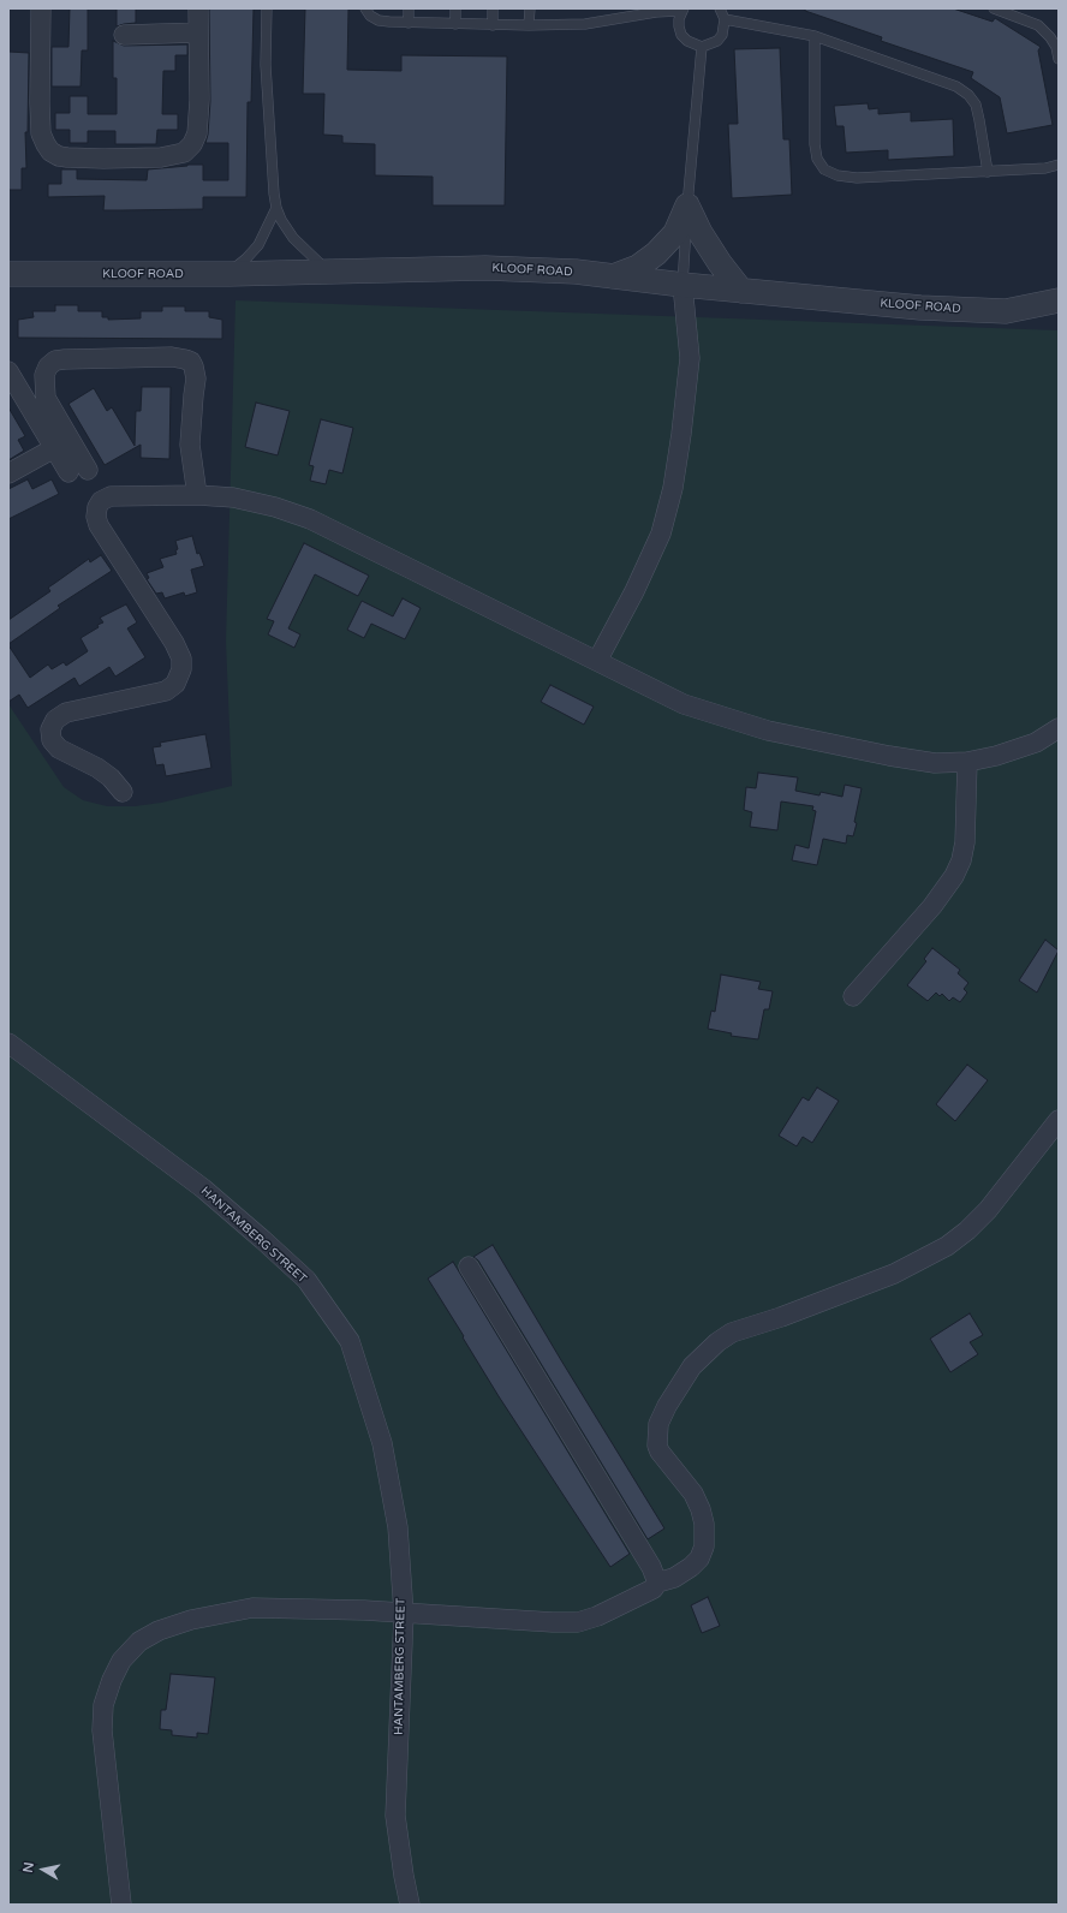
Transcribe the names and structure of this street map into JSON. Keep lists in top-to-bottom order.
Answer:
{
  "streets": {
    "street": ["KLOOF ROAD", "HANTAMBERG STREET"]
  },
  "north": "left"
}
